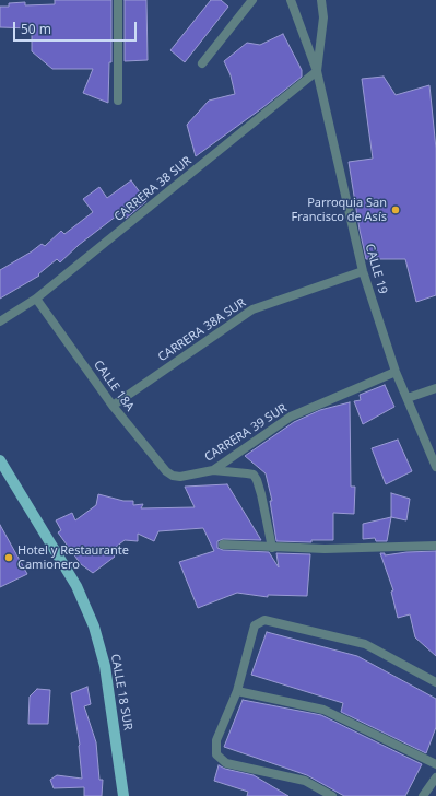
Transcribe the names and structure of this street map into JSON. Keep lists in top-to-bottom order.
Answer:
{
  "streets": {
    "main road": ["CALLE 18 SUR"],
    "street": [
      "CARRERA 38 SUR",
      "CALLE 19",
      "CARRERA 38A SUR",
      "CALLE 18A",
      "CARRERA 39 SUR"
    ]
  },
  "crossings": [
    ["CARRERA 38 SUR", "CALLE 19"],
    ["CARRERA 38 SUR", "CALLE 18A"],
    ["CALLE 19", "CARRERA 38A SUR"],
    ["CALLE 19", "CARRERA 39 SUR"],
    ["CARRERA 38A SUR", "CALLE 18A"],
    ["CALLE 18A", "CARRERA 39 SUR"]
  ],
  "places": ["Parroquia San Francisco de Asís", "Hotel y Restaurante Camionero"],
  "scale_bar": "50 m"
}
